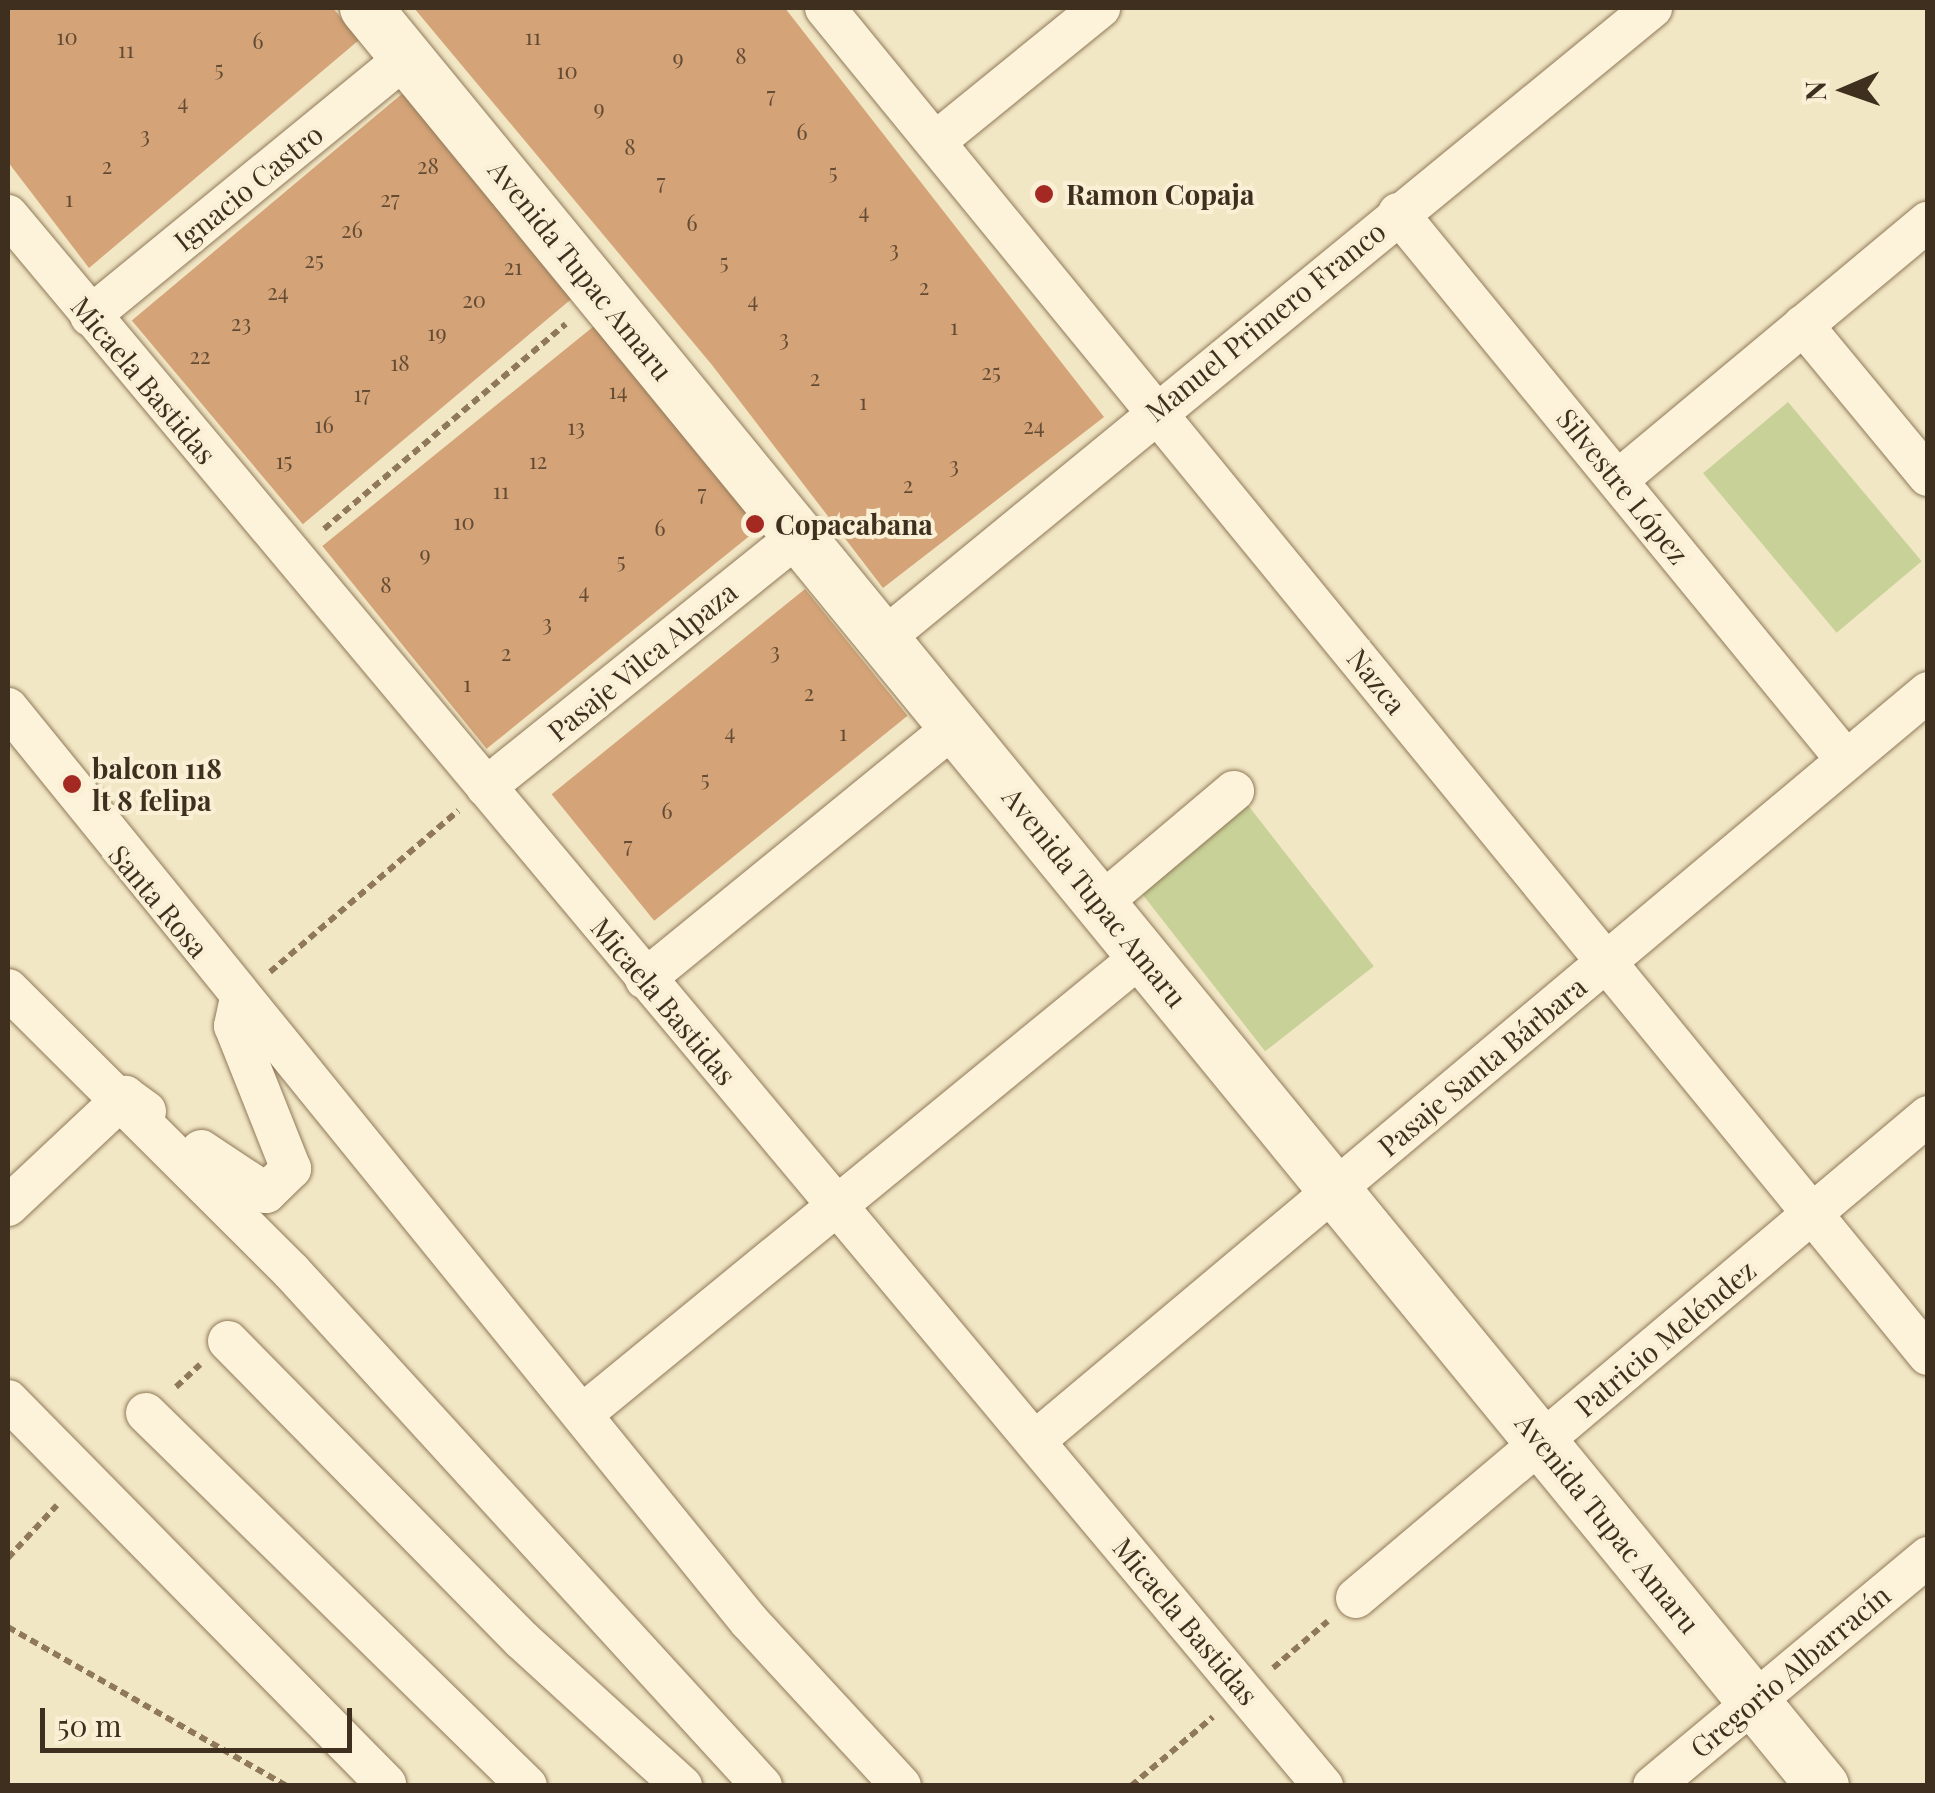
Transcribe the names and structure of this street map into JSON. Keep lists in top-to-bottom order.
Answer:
{
  "streets": {
    "street": [
      "Ignacio Castro",
      "Avenida Tupac Amaru",
      "Manuel Primero Franco",
      "Micaela Bastidas",
      "Silvestre López",
      "Pasaje Vilca Alpaza",
      "Nazca",
      "Santa Rosa",
      "Pasaje Santa Bárbara",
      "Patricio Meléndez",
      "Gregorio Albarracín"
    ]
  },
  "crossings": [
    ["Ignacio Castro", "Avenida Tupac Amaru"],
    ["Ignacio Castro", "Micaela Bastidas"],
    ["Avenida Tupac Amaru", "Manuel Primero Franco"],
    ["Avenida Tupac Amaru", "Pasaje Vilca Alpaza"],
    ["Avenida Tupac Amaru", "Pasaje Santa Bárbara"],
    ["Avenida Tupac Amaru", "Patricio Meléndez"],
    ["Avenida Tupac Amaru", "Gregorio Albarracín"],
    ["Manuel Primero Franco", "Silvestre López"],
    ["Manuel Primero Franco", "Nazca"],
    ["Micaela Bastidas", "Pasaje Vilca Alpaza"],
    ["Micaela Bastidas", "Pasaje Santa Bárbara"],
    ["Silvestre López", "Pasaje Santa Bárbara"],
    ["Nazca", "Pasaje Santa Bárbara"],
    ["Nazca", "Patricio Meléndez"]
  ],
  "places": ["Ramon Copaja", "Copacabana", "balcon 118 lt 8 felipa"],
  "house_numbers": [
    "10",
    "11",
    "6",
    "11",
    "8",
    "9",
    "5",
    "10",
    "7",
    "4",
    "9",
    "6",
    "3",
    "8",
    "2",
    "28",
    "5",
    "7",
    "1",
    "27",
    "4",
    "6",
    "26",
    "3",
    "25",
    "5",
    "21",
    "2",
    "24",
    "20",
    "4",
    "23",
    "1",
    "19",
    "3",
    "22",
    "18",
    "25",
    "2",
    "14",
    "17",
    "1",
    "16",
    "24",
    "13",
    "15",
    "12",
    "3",
    "2",
    "11",
    "7",
    "10",
    "6",
    "9",
    "5",
    "8",
    "4",
    "3",
    "3",
    "2",
    "1",
    "2",
    "4",
    "1",
    "5",
    "6",
    "7"
  ],
  "scale_bar": "50 m",
  "north": "left"
}
